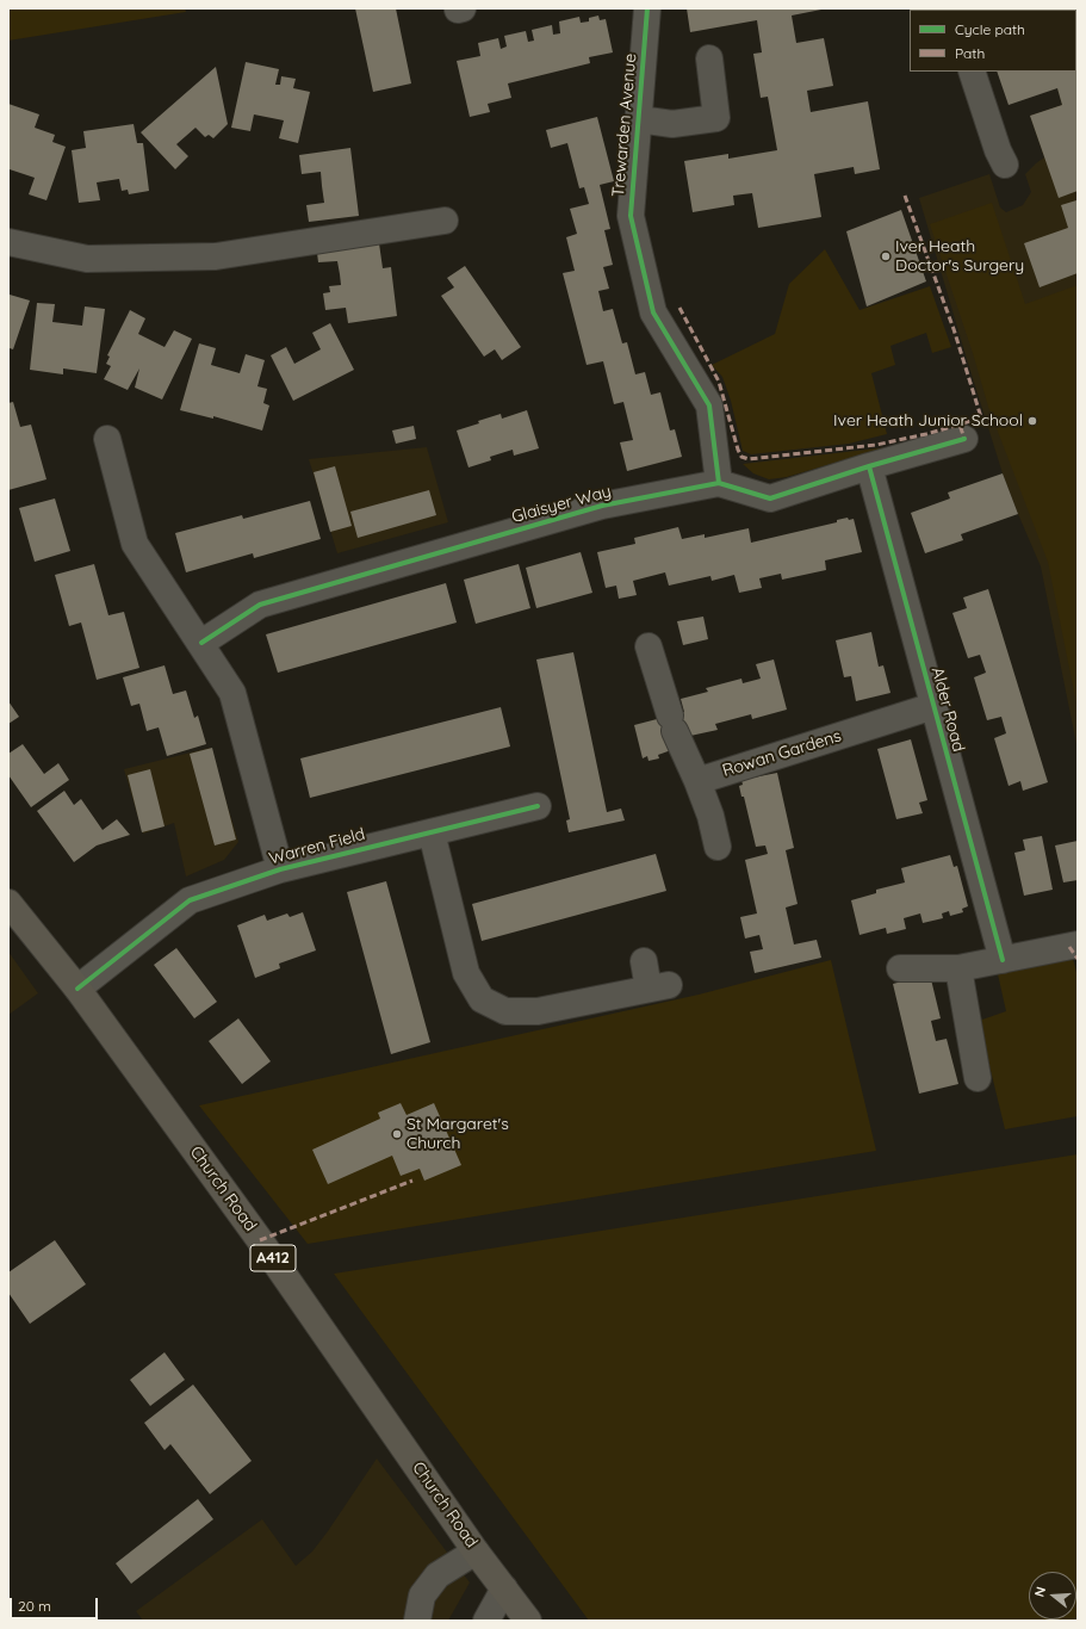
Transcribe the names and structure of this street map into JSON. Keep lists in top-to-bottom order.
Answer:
{
  "streets": {
    "main road": ["Church Road", "A412"],
    "street": [
      "Trewarden Avenue",
      "Glaisyer Way",
      "Alder Road",
      "Rowan Gardens",
      "Warren Field"
    ]
  },
  "crossings": [
    ["Trewarden Avenue", "Glaisyer Way"],
    ["Glaisyer Way", "Alder Road"],
    ["Alder Road", "Rowan Gardens"],
    ["Warren Field", "Church Road"]
  ],
  "places": ["Iver Heath Doctor's Surgery", "Iver Heath Junior School", "St Margaret's Church"],
  "legend": ["Cycle path", "Path"],
  "scale_bar": "20 m",
  "north": "left"
}
